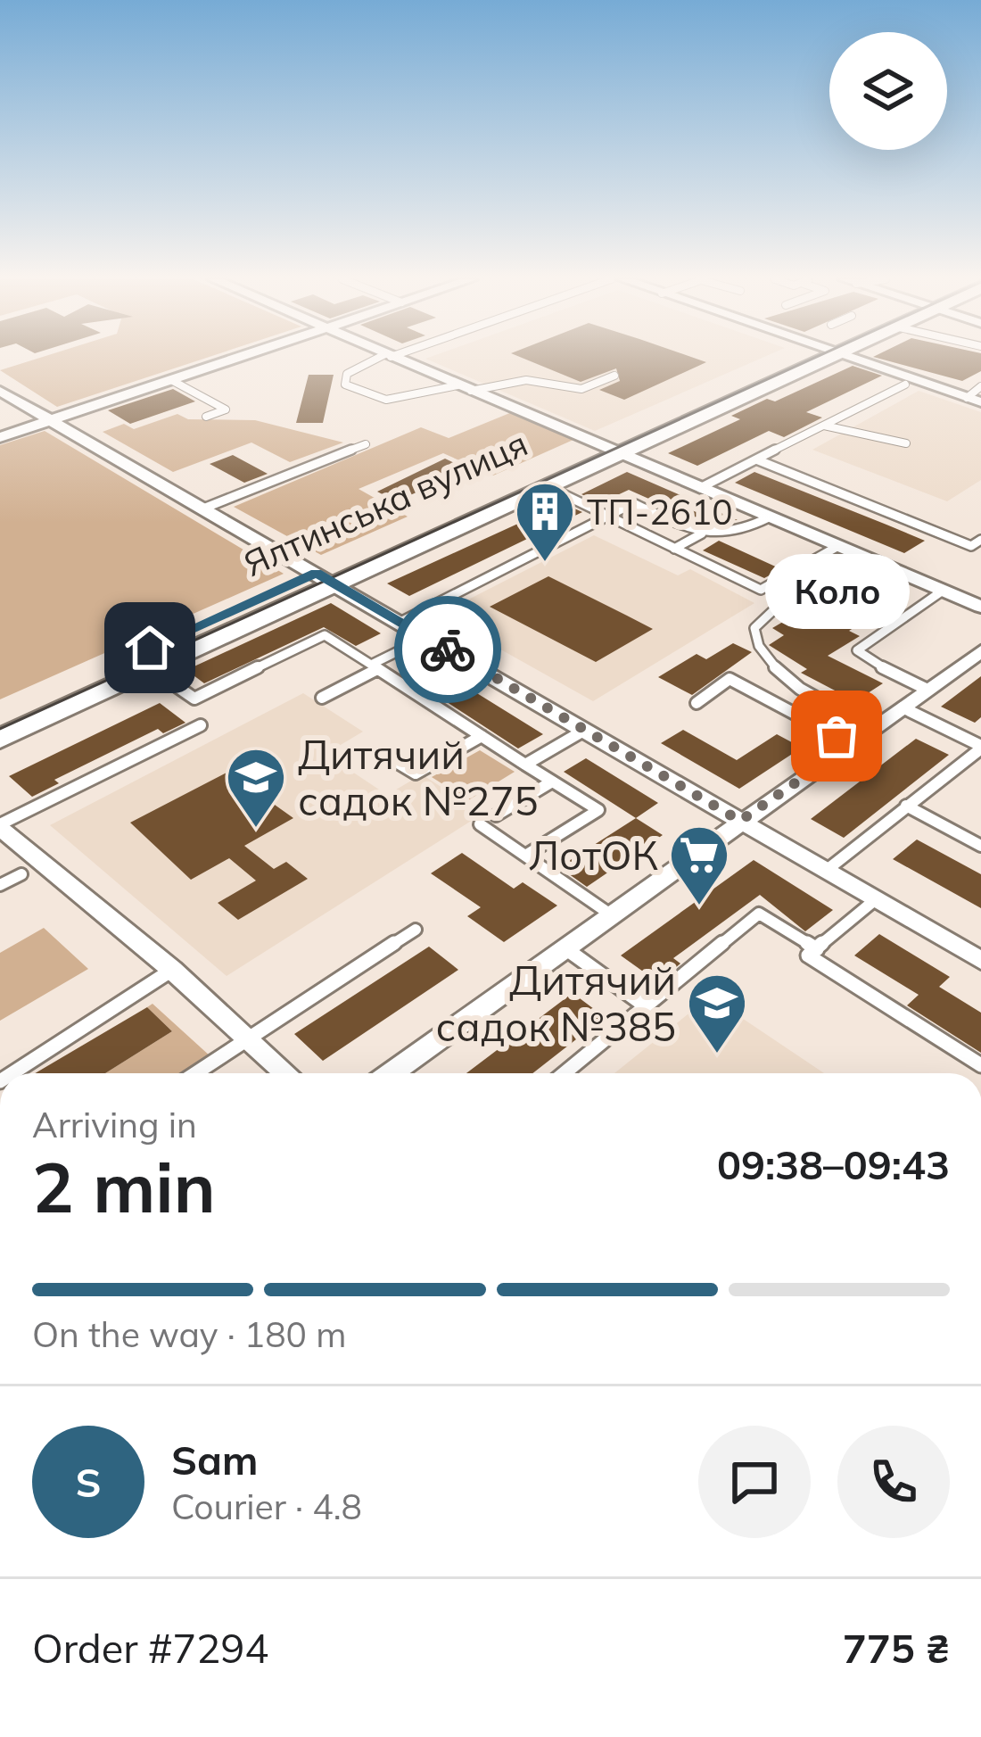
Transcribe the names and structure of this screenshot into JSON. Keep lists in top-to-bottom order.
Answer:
{
  "streets": {
    "street": ["Ялтинська вулиця"]
  },
  "places": {
    "building": ["ТП-2610"],
    "other": ["Коло"],
    "school or university": ["Дитячий садок №275", "Дитячий садок №385"],
    "supermarket": ["ЛотОК"]
  },
  "page": {
    "bubble": "Коло",
    "heading": ["2 min", "Arriving in", "09:38–09:43"],
    "panel": [
      "Sam",
      "Courier · 4.8",
      "Order #7294",
      "775 ₴"
    ],
    "bar": "On the way · 180 m",
    "round": "S"
  }
}
